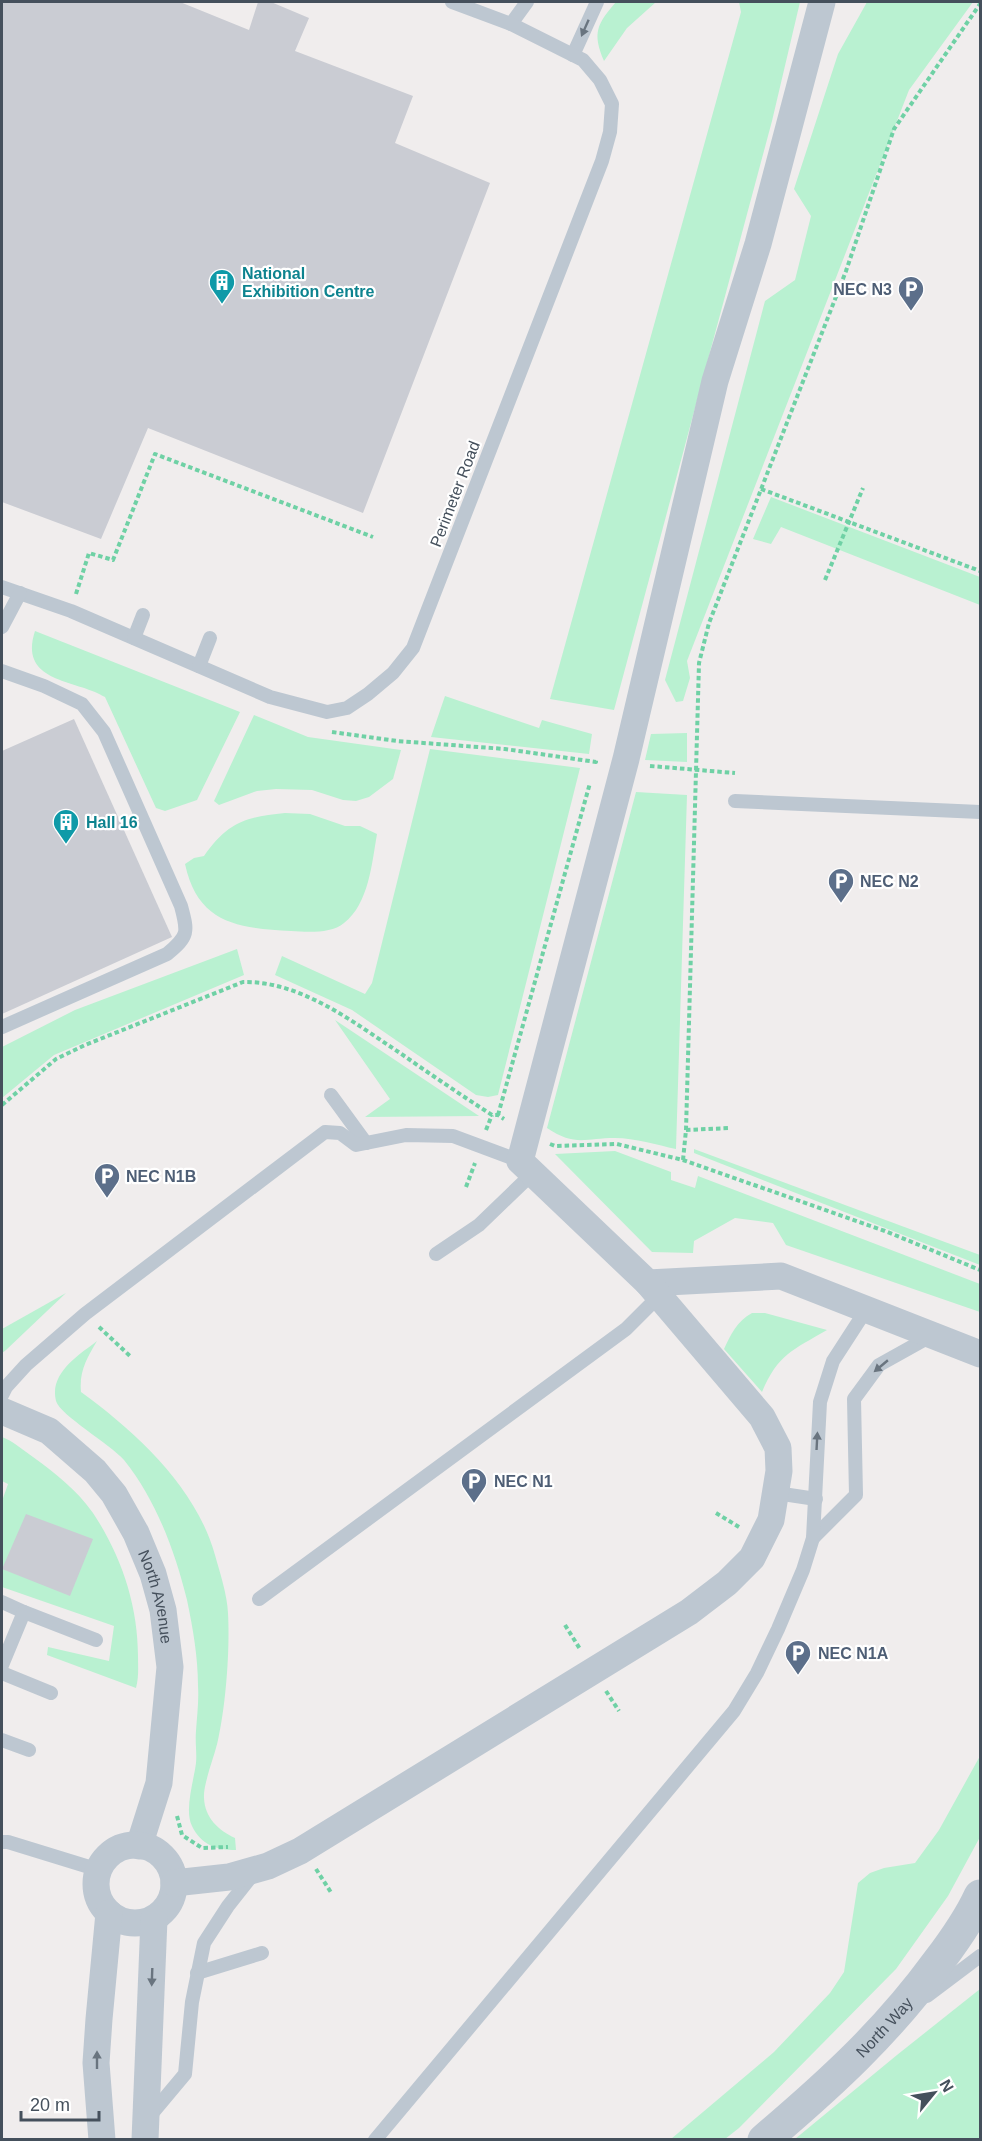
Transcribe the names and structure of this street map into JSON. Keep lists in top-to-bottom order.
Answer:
{
  "streets": {
    "street": ["North Avenue", "North Way"],
    "lane": ["Perimeter Road"]
  },
  "places": {
    "building": ["National Exhibition Centre", "Hall 16"],
    "parking": [
      "NEC N3",
      "NEC N2",
      "NEC N1B",
      "NEC N1",
      "NEC N1A"
    ]
  },
  "scale_bar": "20 m",
  "north": "top right"
}
